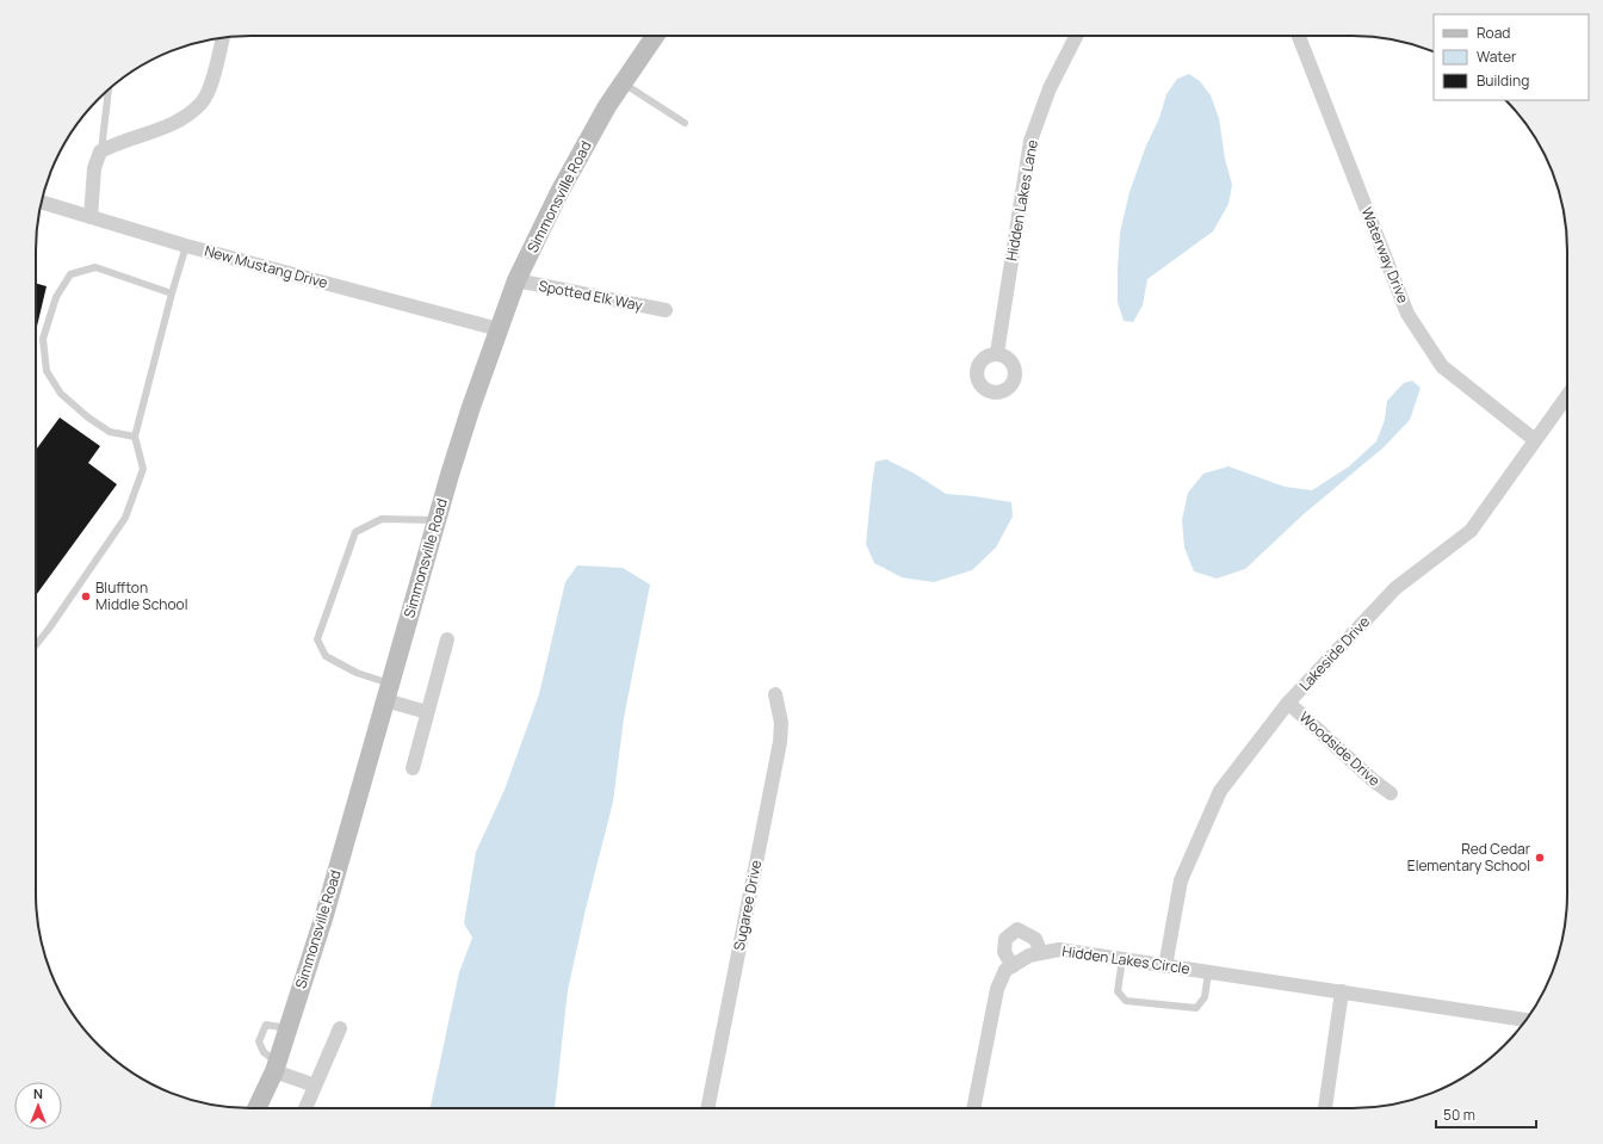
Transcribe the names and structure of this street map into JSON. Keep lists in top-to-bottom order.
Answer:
{
  "streets": {
    "street": [
      "Simmonsville Road",
      "Hidden Lakes Lane",
      "Waterway Drive",
      "New Mustang Drive",
      "Spotted Elk Way",
      "Lakeside Drive",
      "Woodside Drive",
      "Sugaree Drive",
      "Hidden Lakes Circle"
    ]
  },
  "crossings": [
    ["Simmonsville Road", "New Mustang Drive"],
    ["Simmonsville Road", "Spotted Elk Way"],
    ["Waterway Drive", "Lakeside Drive"],
    ["Lakeside Drive", "Woodside Drive"],
    ["Lakeside Drive", "Hidden Lakes Circle"]
  ],
  "places": ["Bluffton Middle School", "Red Cedar Elementary School"],
  "legend": ["Road", "Water", "Building"],
  "scale_bar": "50 m",
  "north": "top"
}
